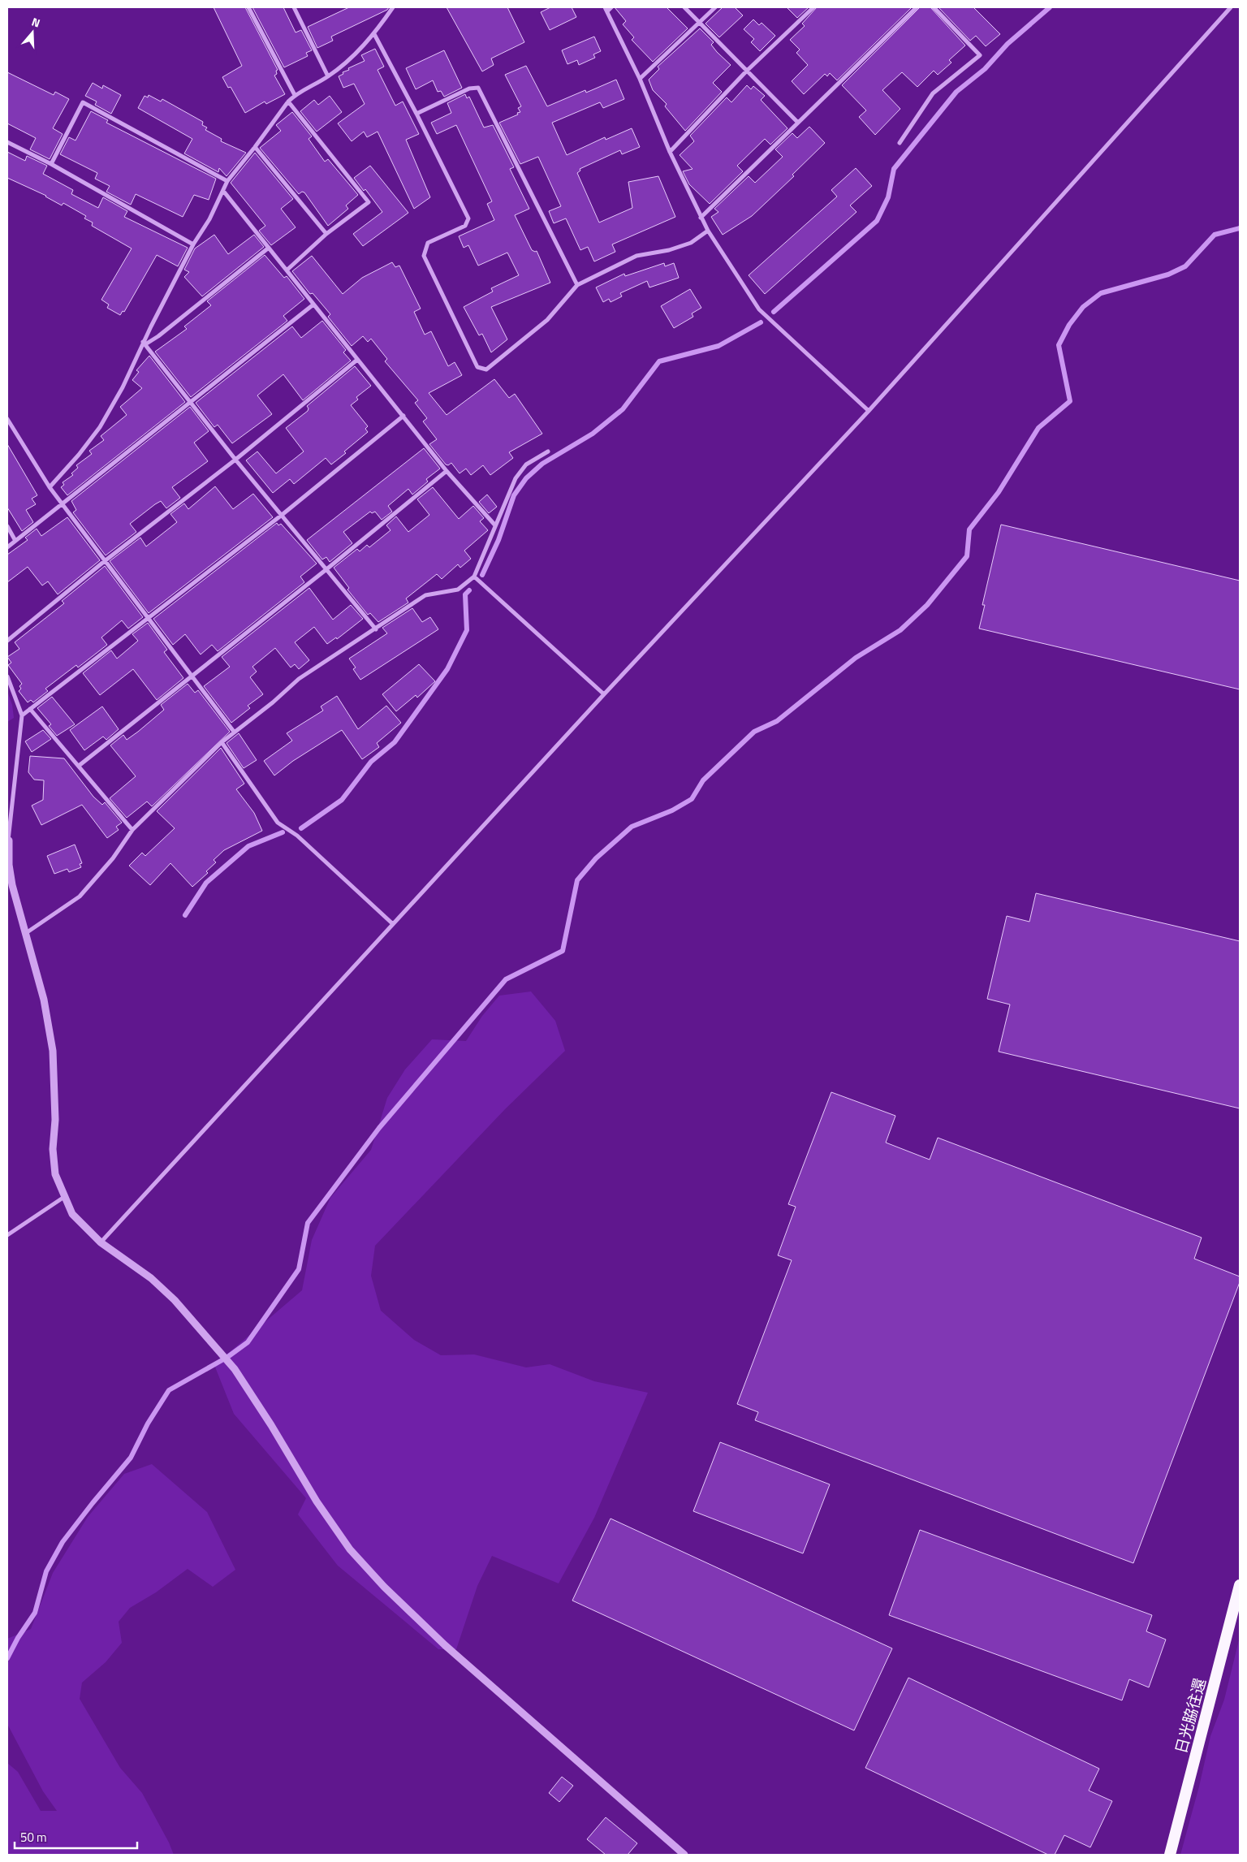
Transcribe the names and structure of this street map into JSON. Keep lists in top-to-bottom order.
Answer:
{
  "streets": {
    "highway": ["日光脇往還"]
  },
  "scale_bar": "50 m",
  "north": "top"
}
